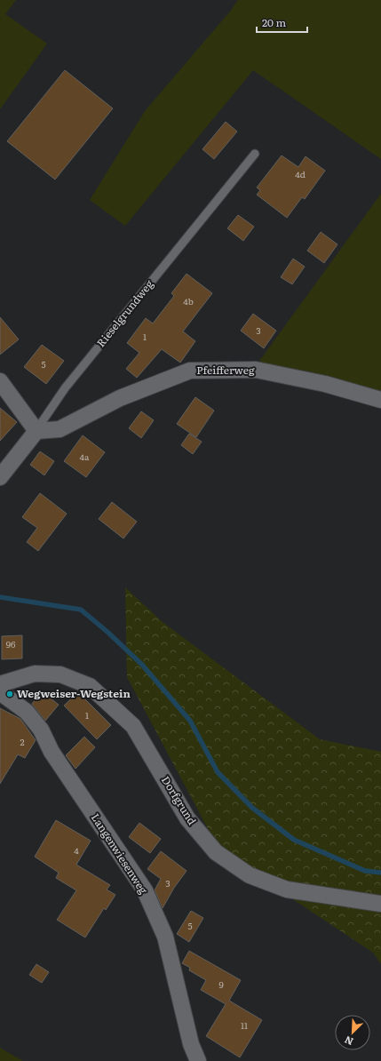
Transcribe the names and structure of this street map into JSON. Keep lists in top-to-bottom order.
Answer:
{
  "streets": {
    "street": [
      "Rieselgrundweg",
      "Pfeifferweg",
      "Dorfgrund",
      "Langenwiesenweg"
    ]
  },
  "crossings": [
    ["Rieselgrundweg", "Pfeifferweg"]
  ],
  "places": ["Wegweiser-Wegstein"],
  "house_numbers": [
    "4d",
    "4b",
    "3",
    "1",
    "5",
    "4a",
    "96",
    "1",
    "2",
    "4",
    "3",
    "5",
    "9",
    "11"
  ],
  "scale_bar": "20 m",
  "north": "bottom left"
}
